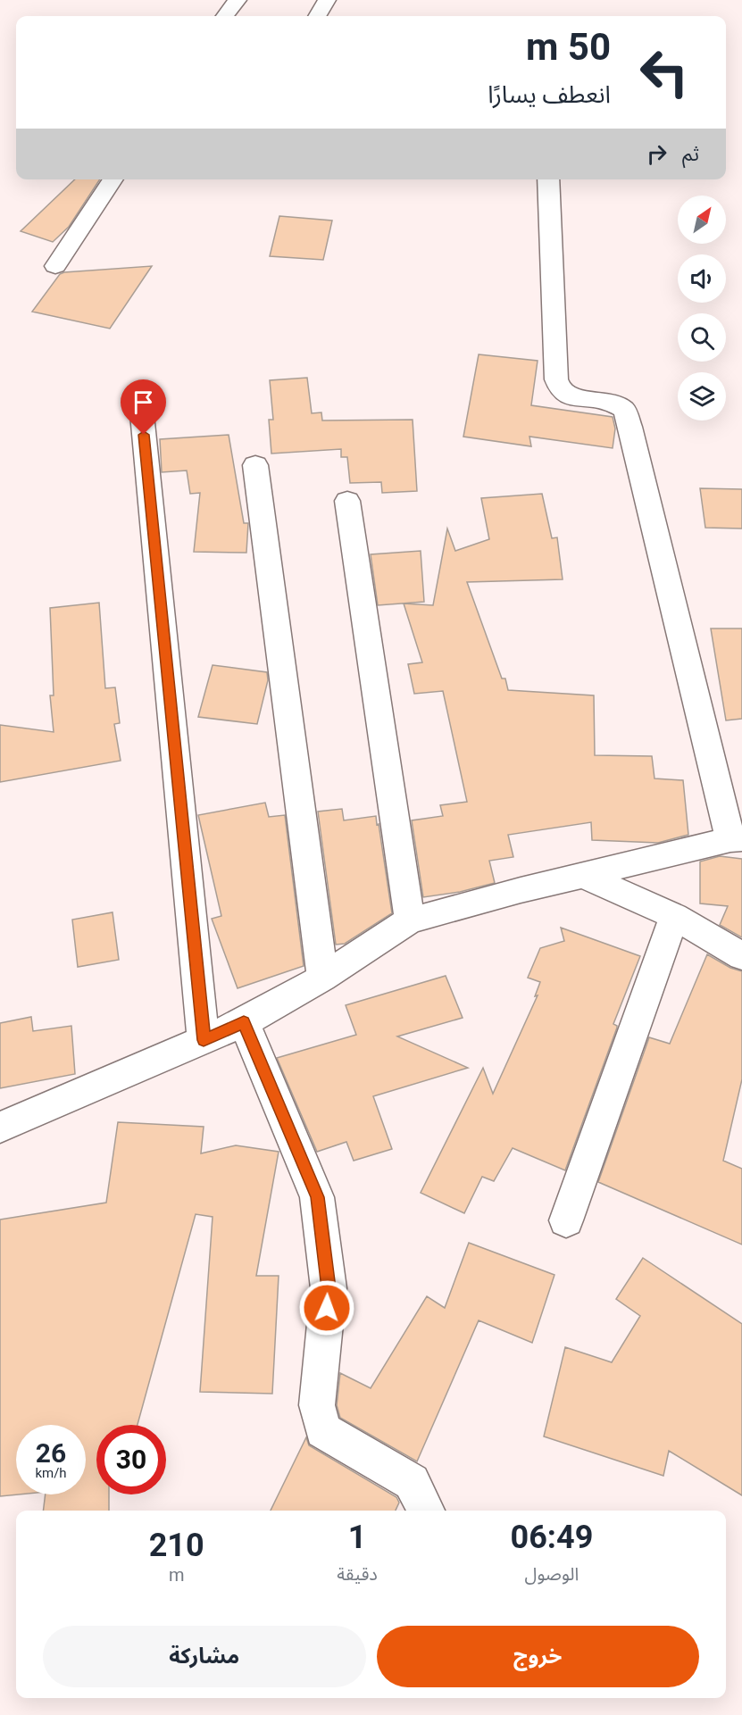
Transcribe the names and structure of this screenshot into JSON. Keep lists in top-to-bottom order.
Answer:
{
  "north": "top right",
  "page": {
    "turn": ["50 m", "انعطف يسارًا"],
    "then": "ثم",
    "speed": "26 km/h",
    "limit": "30",
    "eta": [
      "06:49",
      "الوصول",
      "1",
      "دقيقة",
      "210",
      "m"
    ],
    "buttons": ["خروج", "مشاركة"]
  }
}
